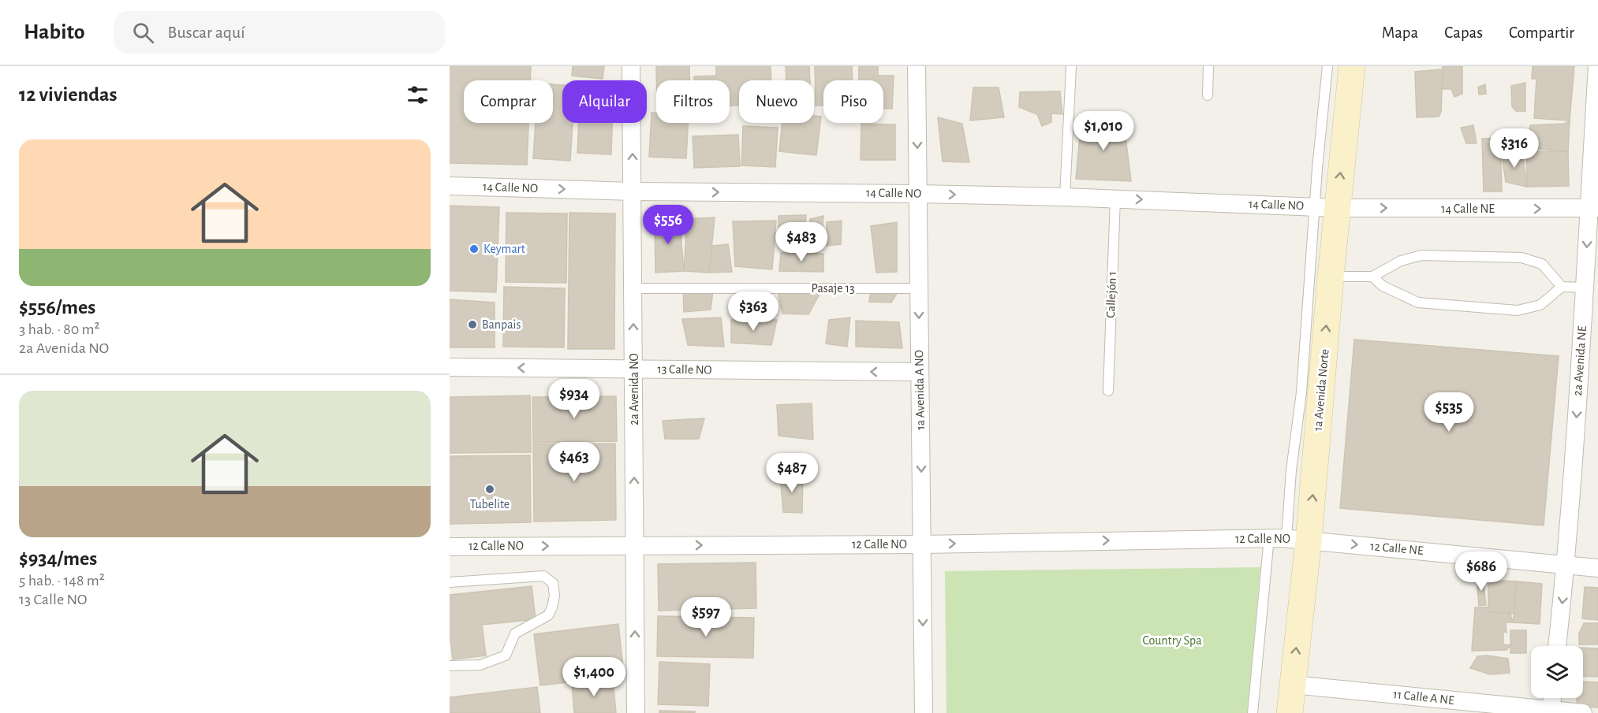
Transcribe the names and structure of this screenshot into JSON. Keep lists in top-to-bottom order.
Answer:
{
  "streets": {
    "street": [
      "14 Calle NO",
      "14 Calle NE",
      "2a Avenida NE",
      "13 Calle NO",
      "2a Avenida NO",
      "1a Avenida A NO",
      "1a Avenida Norte",
      "12 Calle NO",
      "12 Calle NE",
      "11 Calle A NE"
    ],
    "lane": ["Pasaje 13", "Callejón 1"]
  },
  "crossings": [
    ["14 Calle NO", "14 Calle NE"],
    ["14 Calle NO", "Callejón 1"],
    ["14 Calle NO", "2a Avenida NO"],
    ["14 Calle NO", "1a Avenida A NO"],
    ["14 Calle NO", "1a Avenida Norte"],
    ["14 Calle NE", "2a Avenida NE"],
    ["14 Calle NE", "1a Avenida Norte"],
    ["Pasaje 13", "2a Avenida NO"],
    ["Pasaje 13", "1a Avenida A NO"],
    ["2a Avenida NE", "12 Calle NE"],
    ["13 Calle NO", "2a Avenida NO"],
    ["13 Calle NO", "1a Avenida A NO"],
    ["2a Avenida NO", "12 Calle NO"],
    ["1a Avenida A NO", "12 Calle NO"],
    ["1a Avenida Norte", "12 Calle NO"],
    ["1a Avenida Norte", "12 Calle NE"],
    ["1a Avenida Norte", "11 Calle A NE"],
    ["12 Calle NO", "12 Calle NE"]
  ],
  "one_way": [
    "14 Calle NO",
    "14 Calle NE",
    "2a Avenida NE",
    "13 Calle NO",
    "2a Avenida NO",
    "1a Avenida A NO",
    "1a Avenida Norte",
    "12 Calle NO",
    "12 Calle NE"
  ],
  "parks": ["Country Spa"],
  "places": ["Keymart", "Banpais", "Tubelite"],
  "page": {
    "header": "Habito",
    "search": "Buscar aquí",
    "nav": ["Mapa", "Capas", "Compartir"],
    "heading": "12 viviendas",
    "chip": [
      "Comprar",
      "Alquilar",
      "Filtros",
      "Nuevo",
      "Piso"
    ],
    "price": [
      "$1,010",
      "$316",
      "$556",
      "$483",
      "$363",
      "$934",
      "$535",
      "$463",
      "$487",
      "$686",
      "$597",
      "$1,400"
    ],
    "list": [
      {
        "name": "$556/mes",
        "note": "3 hab. · 80 m² · 2a Avenida NO"
      },
      {
        "name": "$934/mes",
        "note": "5 hab. · 148 m² · 13 Calle NO"
      }
    ]
  }
}
